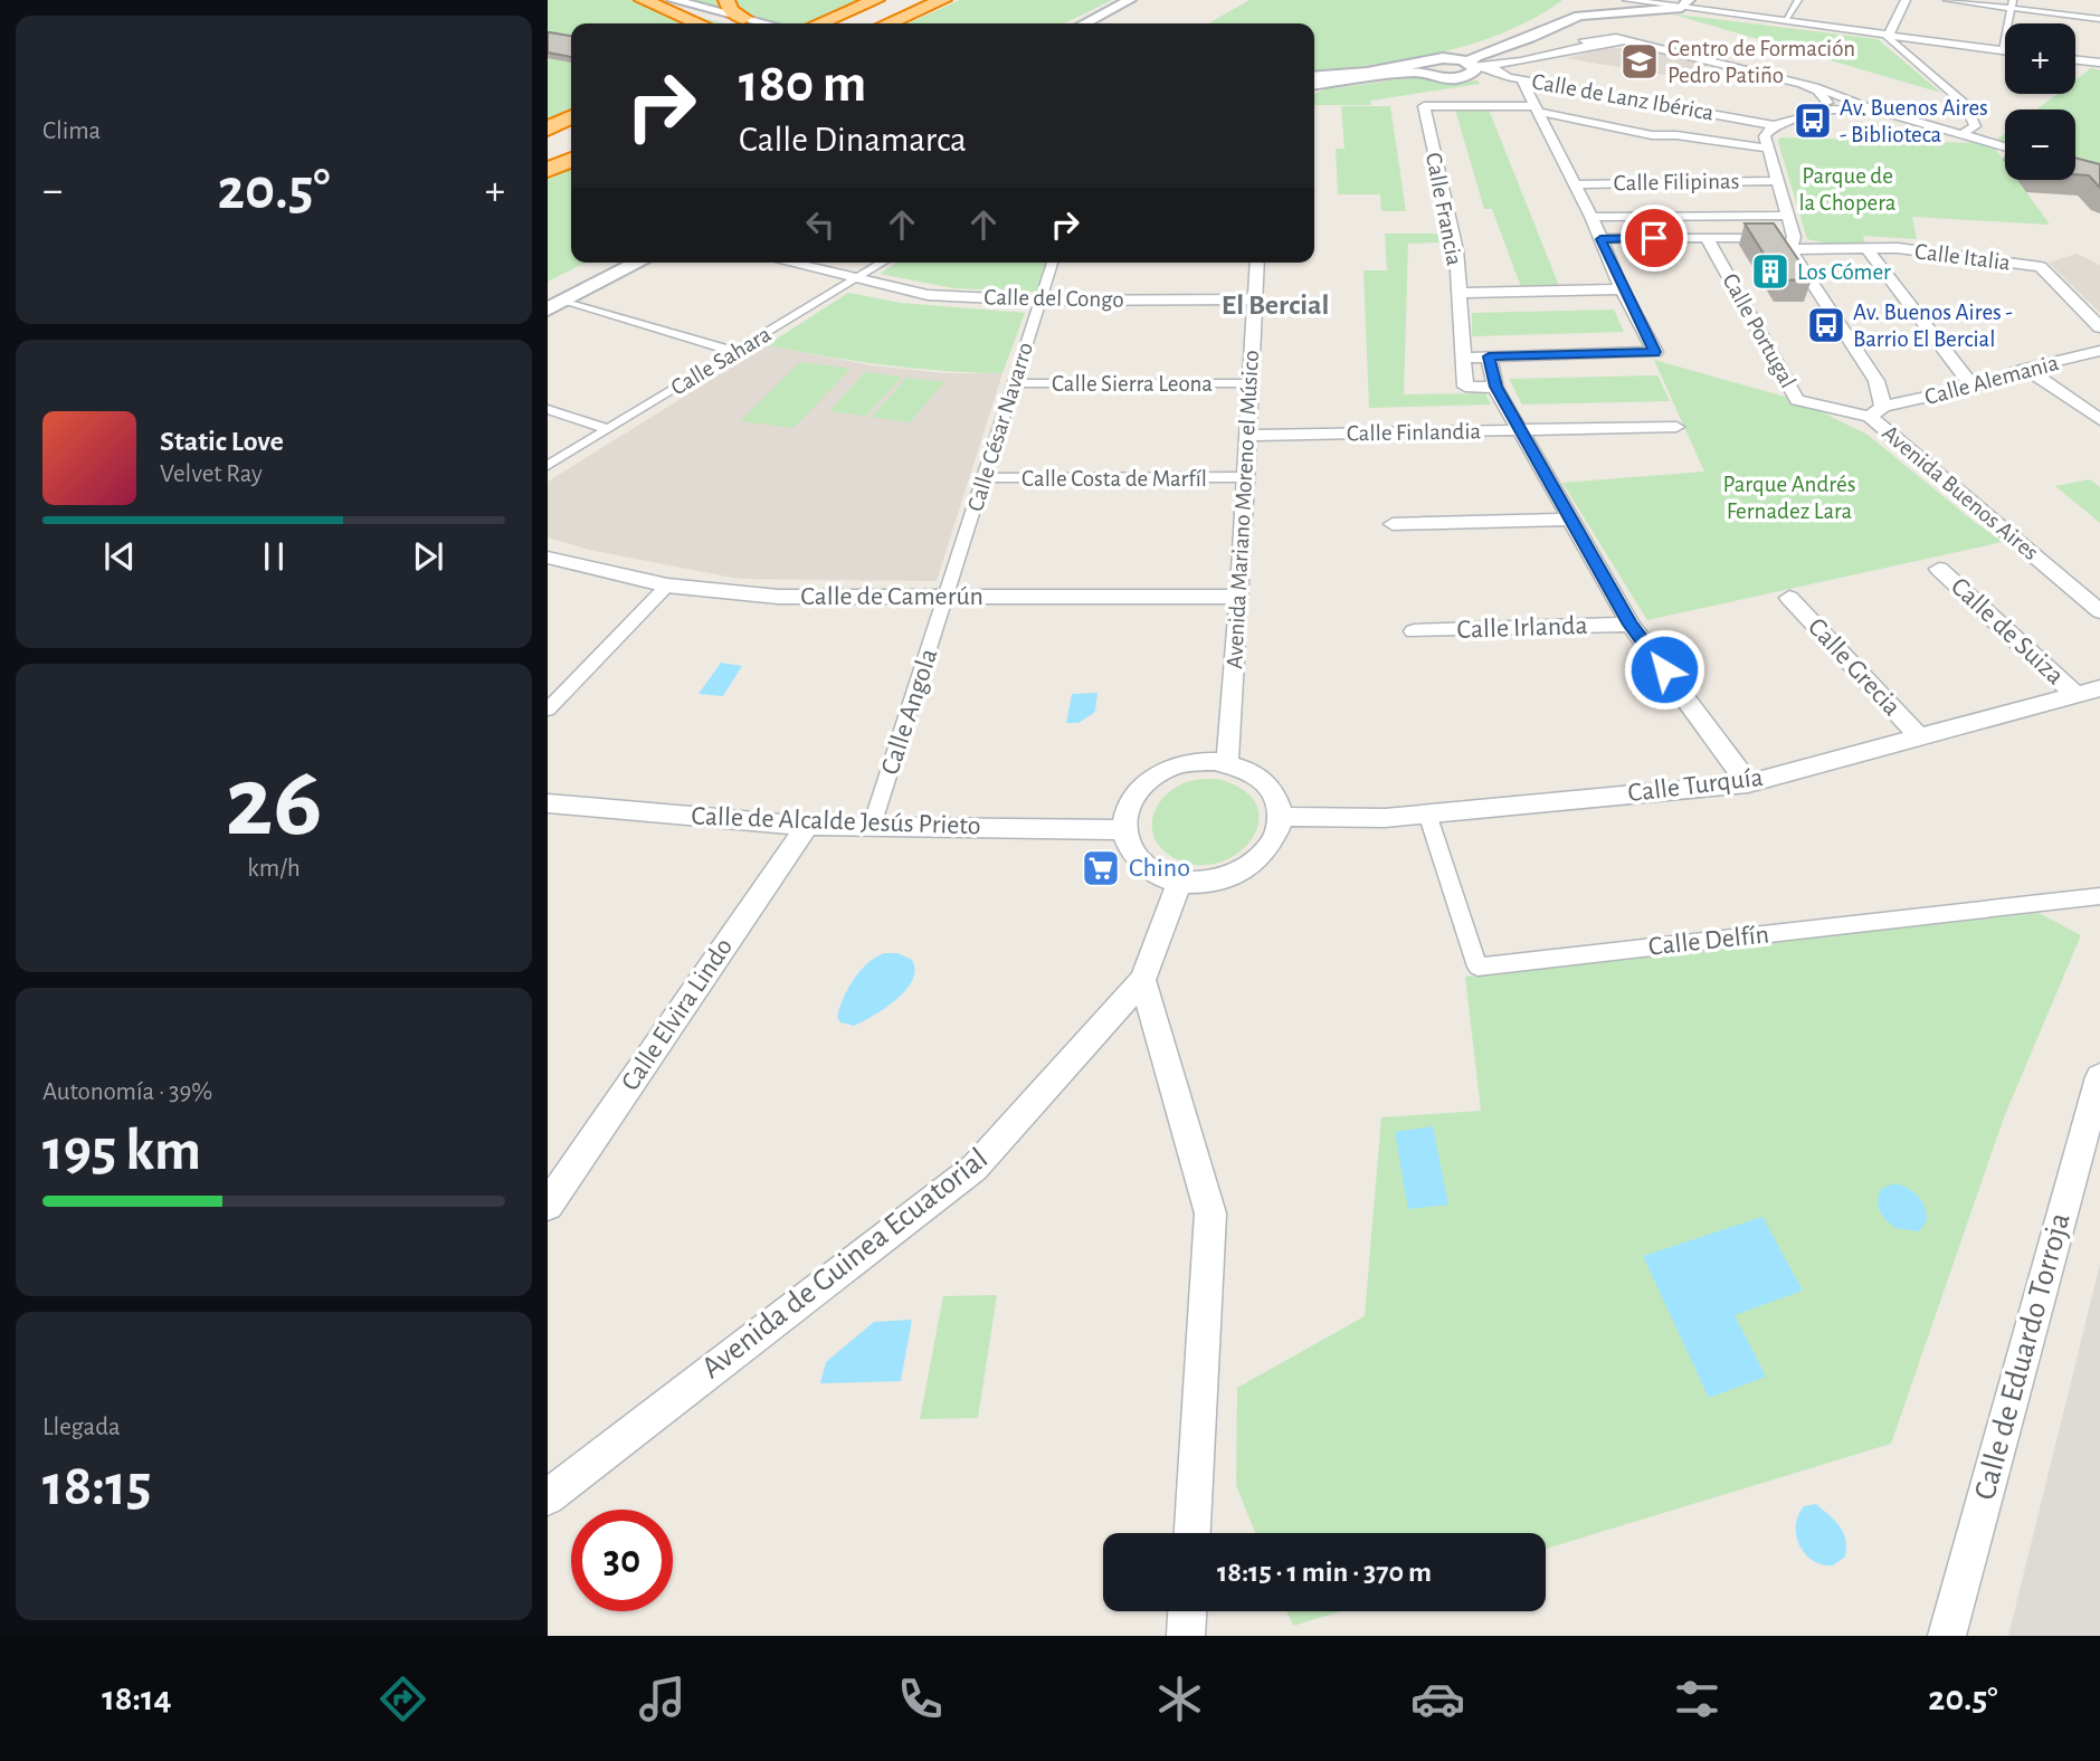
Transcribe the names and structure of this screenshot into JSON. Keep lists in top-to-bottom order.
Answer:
{
  "streets": {
    "street": [
      "Calle de Lanz Ibérica",
      "Calle Filipinas",
      "Calle Francia",
      "Calle Italia",
      "Calle del Congo",
      "Calle Portugal",
      "Calle Sahara",
      "Calle Alemania",
      "Calle Sierra Leona",
      "Calle César Navarro",
      "Calle Finlandia",
      "Calle Costa de Marfíl",
      "Avenida Buenos Aires",
      "Avenida Mariano Moreno el Músico",
      "Calle de Camerún",
      "Calle Irlanda",
      "Calle de Suiza",
      "Calle Grecia",
      "Calle Angola",
      "Calle Turquía",
      "Calle de Alcalde Jesús Prieto",
      "Calle Delfín",
      "Calle Elvira Lindo",
      "Avenida de Guinea Ecuatorial",
      "Calle de Eduardo Torroja"
    ]
  },
  "crossings": [
    ["Calle Filipinas", "Avenida Buenos Aires"],
    ["Calle Italia", "Calle Portugal"],
    ["Calle Italia", "Avenida Buenos Aires"],
    ["Calle del Congo", "Calle Sahara"],
    ["Calle del Congo", "Calle César Navarro"],
    ["Calle del Congo", "Avenida Mariano Moreno el Músico"],
    ["Calle Portugal", "Calle Alemania"],
    ["Calle Portugal", "Avenida Buenos Aires"],
    ["Calle Alemania", "Avenida Buenos Aires"],
    ["Calle Sierra Leona", "Calle César Navarro"],
    ["Calle Sierra Leona", "Avenida Mariano Moreno el Músico"],
    ["Calle César Navarro", "Calle Costa de Marfíl"],
    ["Calle César Navarro", "Calle de Camerún"],
    ["Calle César Navarro", "Calle Angola"],
    ["Calle Finlandia", "Avenida Mariano Moreno el Músico"],
    ["Calle Costa de Marfíl", "Avenida Mariano Moreno el Músico"],
    ["Avenida Mariano Moreno el Músico", "Calle de Camerún"],
    ["Avenida Mariano Moreno el Músico", "Calle Turquía"],
    ["Avenida Mariano Moreno el Músico", "Calle de Alcalde Jesús Prieto"],
    ["Avenida Mariano Moreno el Músico", "Avenida de Guinea Ecuatorial"],
    ["Calle de Camerún", "Calle Angola"],
    ["Calle de Suiza", "Calle Turquía"],
    ["Calle Grecia", "Calle Turquía"],
    ["Calle Angola", "Calle de Alcalde Jesús Prieto"],
    ["Calle Turquía", "Calle de Alcalde Jesús Prieto"],
    ["Calle Turquía", "Calle Delfín"],
    ["Calle Turquía", "Avenida de Guinea Ecuatorial"],
    ["Calle de Alcalde Jesús Prieto", "Calle Elvira Lindo"],
    ["Calle de Alcalde Jesús Prieto", "Avenida de Guinea Ecuatorial"]
  ],
  "districts": ["El Bercial"],
  "parks": ["Parque de la Chopera", "Parque Andrés Fernadez Lara"],
  "places": {
    "school or university": ["Centro de Formación Pedro Patiño"],
    "bus stop": ["Av. Buenos Aires - Biblioteca", "Av. Buenos Aires - Barrio El Bercial"],
    "building": ["Los Cómer"],
    "supermarket": ["Chino"]
  },
  "page": {
    "tile": [
      "Clima",
      ["26", "km/h"],
      ["Autonomía · 39%", "195 km"],
      ["Llegada", "18:15"]
    ],
    "map_buttons": ["+", "−"],
    "turn": ["180 m", "Calle Dinamarca"],
    "heat": ["−", "20.5°", "+"],
    "song": ["Static Love", "Velvet Ray"],
    "limit": "30",
    "trip": "18:15 · 1 min · 370 m",
    "tabs": ["18:14", "20.5°"]
  }
}
